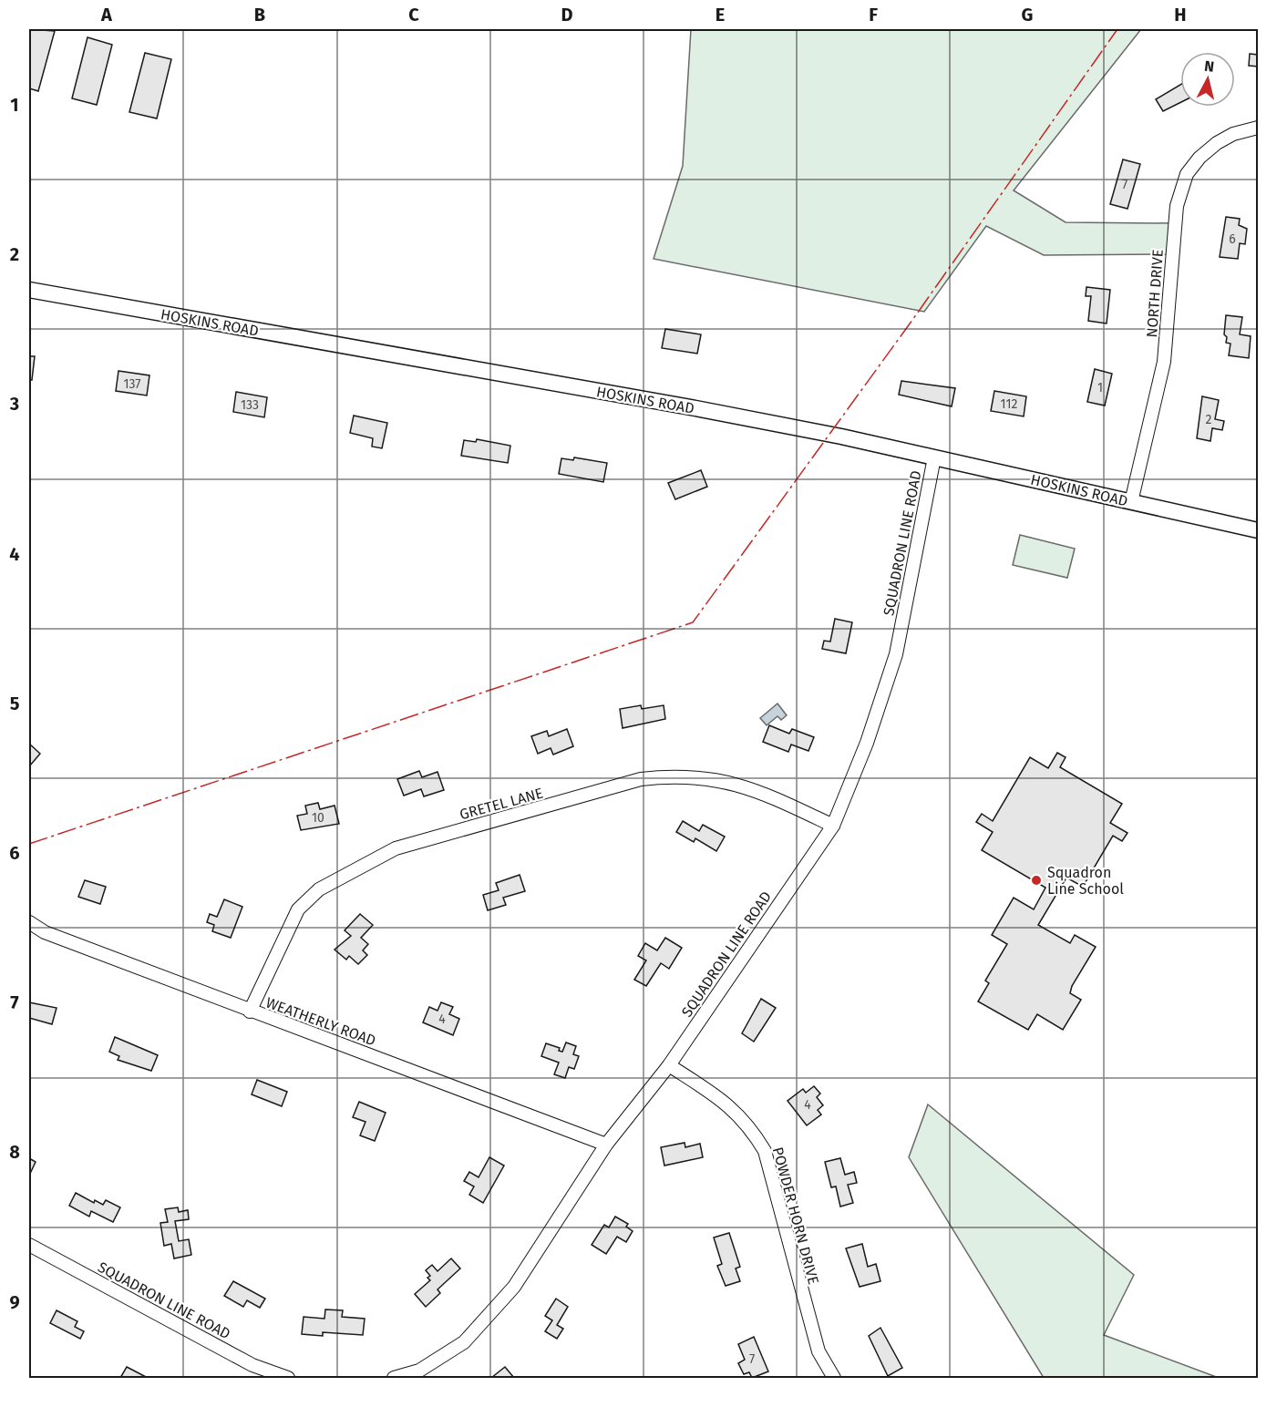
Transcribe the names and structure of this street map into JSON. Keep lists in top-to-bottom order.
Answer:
{
  "streets": {
    "street": [
      "NORTH DRIVE",
      "HOSKINS ROAD",
      "SQUADRON LINE ROAD",
      "GRETEL LANE",
      "WEATHERLY ROAD",
      "POWDER HORN DRIVE"
    ]
  },
  "crossings": [
    ["NORTH DRIVE", "HOSKINS ROAD"],
    ["HOSKINS ROAD", "SQUADRON LINE ROAD"],
    ["SQUADRON LINE ROAD", "GRETEL LANE"],
    ["SQUADRON LINE ROAD", "WEATHERLY ROAD"],
    ["SQUADRON LINE ROAD", "POWDER HORN DRIVE"],
    ["GRETEL LANE", "WEATHERLY ROAD"]
  ],
  "places": ["Squadron Line School"],
  "house_numbers": [
    "7",
    "6",
    "137",
    "1",
    "112",
    "133",
    "2",
    "10",
    "4",
    "4",
    "7"
  ],
  "north": "top",
  "grid": {
    "columns": [
      "A",
      "B",
      "C",
      "D",
      "E",
      "F",
      "G",
      "H"
    ],
    "rows": [
      "1",
      "2",
      "3",
      "4",
      "5",
      "6",
      "7",
      "8",
      "9"
    ]
  }
}
